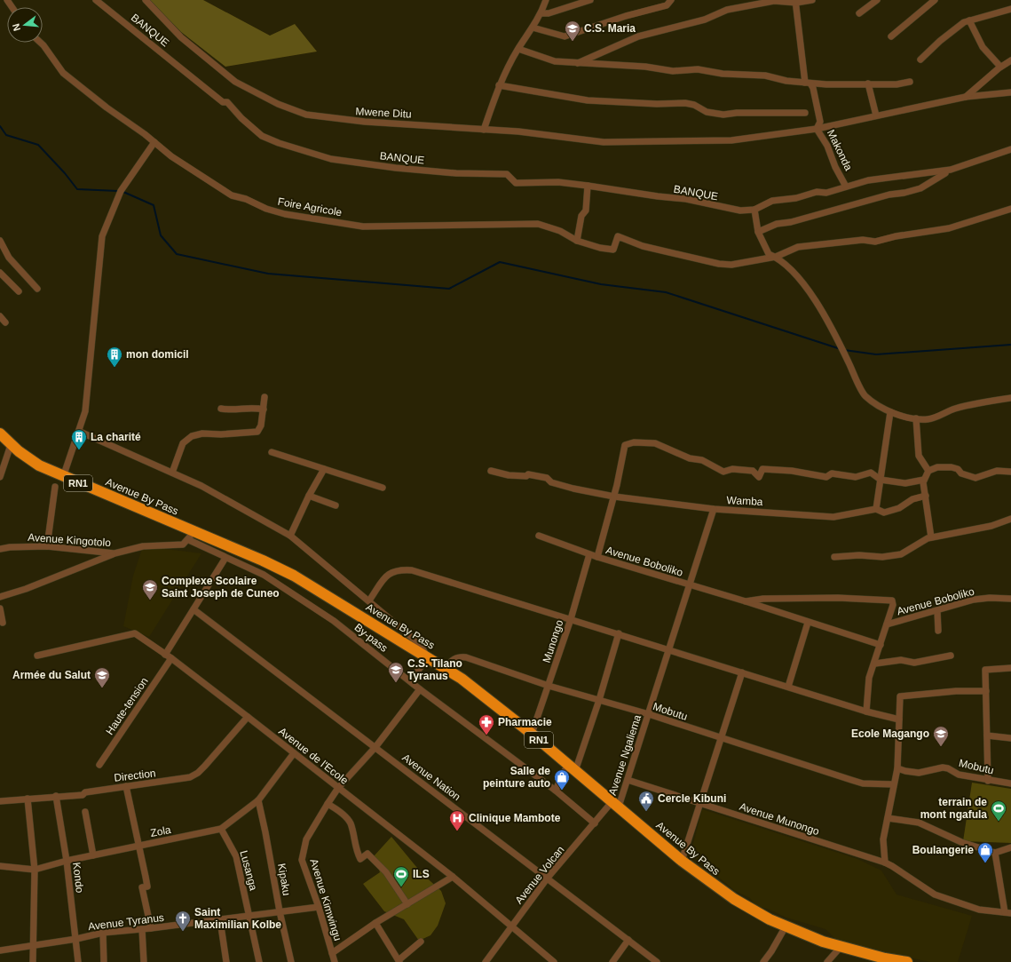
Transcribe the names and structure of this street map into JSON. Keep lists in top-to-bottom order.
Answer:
{
  "streets": {
    "highway": ["RN1", "Avenue By Pass"],
    "street": [
      "BANQUE",
      "Mwene Ditu",
      "Makonda",
      "Foire Agricole",
      "Wamba",
      "Avenue Kingotolo",
      "Avenue Boboliko",
      "By-pass",
      "Munongo",
      "Haute-tension",
      "Mobutu",
      "Avenue Ngaliema",
      "Avenue de l'Ecole",
      "Direction",
      "Avenue Nation",
      "Avenue Munongo",
      "Zola",
      "Lusanga",
      "Avenue Volcan",
      "Kondo",
      "Kipaku",
      "Avenue Kimwingu",
      "Avenue Tyranus"
    ]
  },
  "crossings": [
    ["Mwene Ditu", "Makonda"],
    ["Avenue By Pass", "Avenue Kingotolo"],
    ["Avenue By Pass", "By-pass"],
    ["Avenue By Pass", "Munongo"],
    ["Avenue By Pass", "Mobutu"],
    ["Avenue By Pass", "Avenue Ngaliema"],
    ["Avenue By Pass", "Avenue Volcan"],
    ["Wamba", "Avenue Ngaliema"],
    ["Avenue Kingotolo", "By-pass"],
    ["Avenue Boboliko", "Munongo"],
    ["Avenue Boboliko", "Avenue Ngaliema"],
    ["By-pass", "Avenue Volcan"],
    ["By-pass", "Avenue Kimwingu"],
    ["Munongo", "Mobutu"],
    ["Haute-tension", "Avenue de l'Ecole"],
    ["Mobutu", "Avenue Ngaliema"],
    ["Avenue Ngaliema", "Avenue Munongo"],
    ["Avenue Ngaliema", "Avenue Volcan"],
    ["Avenue de l'Ecole", "Direction"],
    ["Avenue de l'Ecole", "Zola"],
    ["Avenue de l'Ecole", "Avenue Volcan"],
    ["Avenue de l'Ecole", "Avenue Kimwingu"],
    ["Direction", "Kondo"],
    ["Avenue Nation", "Avenue Volcan"],
    ["Avenue Nation", "Avenue Kimwingu"],
    ["Zola", "Lusanga"],
    ["Zola", "Kondo"],
    ["Zola", "Kipaku"],
    ["Lusanga", "Avenue Tyranus"],
    ["Kondo", "Avenue Tyranus"],
    ["Kipaku", "Avenue Tyranus"],
    ["Avenue Kimwingu", "Avenue Tyranus"]
  ],
  "places": {
    "school or university": [
      "C.S. Maria",
      "Complexe Scolaire Saint Joseph de Cuneo",
      "C.S. Tilano Tyranus",
      "Armée du Salut",
      "Ecole Magango"
    ],
    "building": ["mon domicil", "La charité"],
    "pharmacy": ["Pharmacie"],
    "shop": ["Salle de peinture auto", "Boulangerie"],
    "public building": ["Cercle Kibuni"],
    "sports": ["terrain de mont ngafula", "ILS"],
    "hospital": ["Clinique Mambote"],
    "church": ["Saint Maximilian Kolbe"]
  },
  "north": "left"
}
